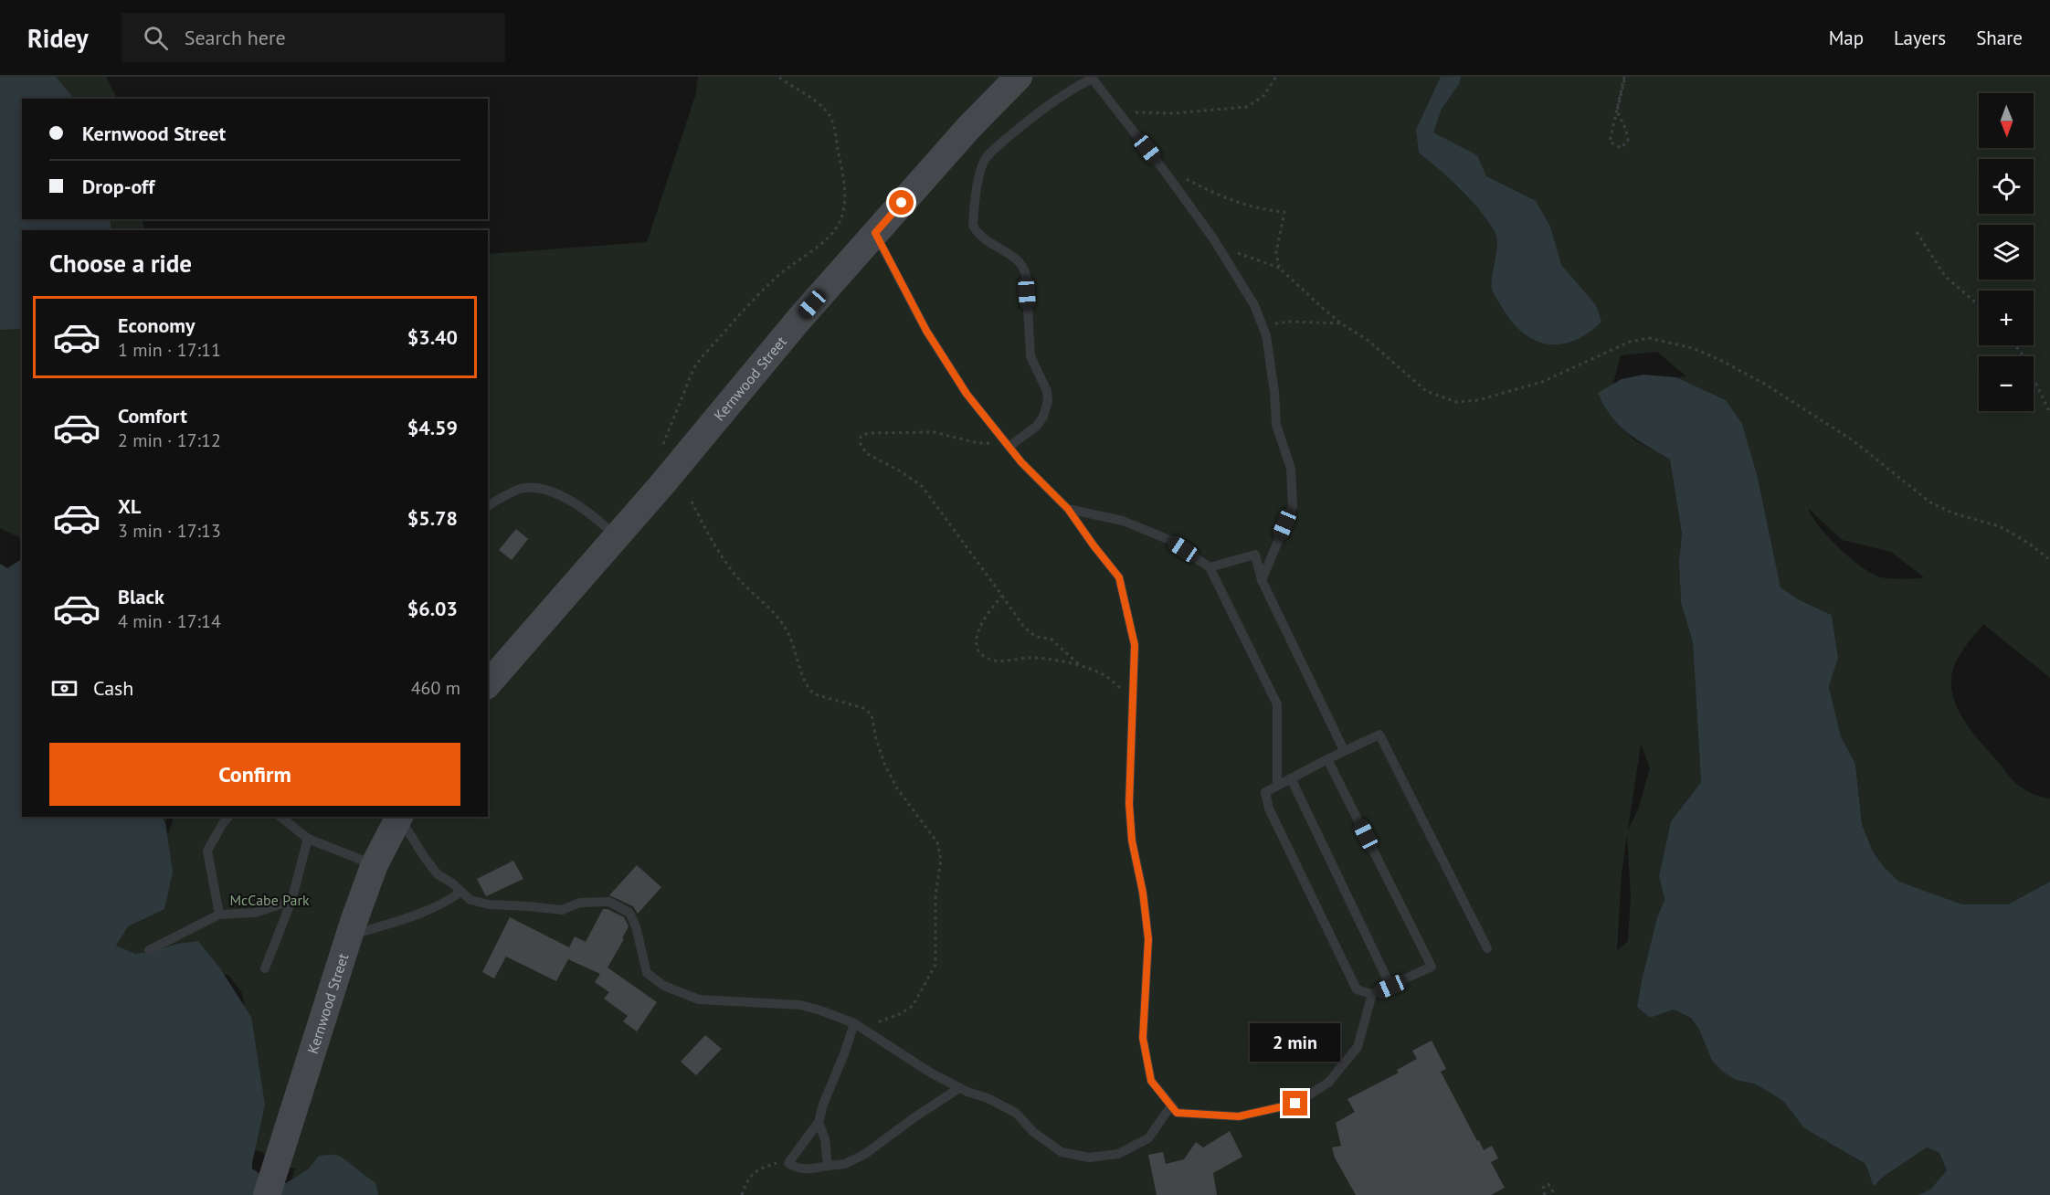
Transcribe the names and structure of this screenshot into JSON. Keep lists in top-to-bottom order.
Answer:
{
  "streets": {
    "main road": ["Kernwood Street"]
  },
  "parks": ["McCabe Park"],
  "north": "bottom",
  "page": {
    "header": "Ridey",
    "search": "Search here",
    "nav": ["Map", "Layers", "Share"],
    "map_buttons": ["+", "−"],
    "banner": ["Kernwood Street", "Drop-off"],
    "heading": "Choose a ride",
    "list": [
      {
        "name": "Economy",
        "note": "1 min · 17:11",
        "value": "$3.40"
      },
      {
        "name": "Comfort",
        "note": "2 min · 17:12",
        "value": "$4.59"
      },
      {
        "name": "XL",
        "note": "3 min · 17:13",
        "value": "$5.78"
      },
      {
        "name": "Black",
        "note": "4 min · 17:14",
        "value": "$6.03"
      }
    ],
    "pay": ["Cash", "460 m"],
    "buttons": "Confirm",
    "bubble": "2 min"
  }
}
